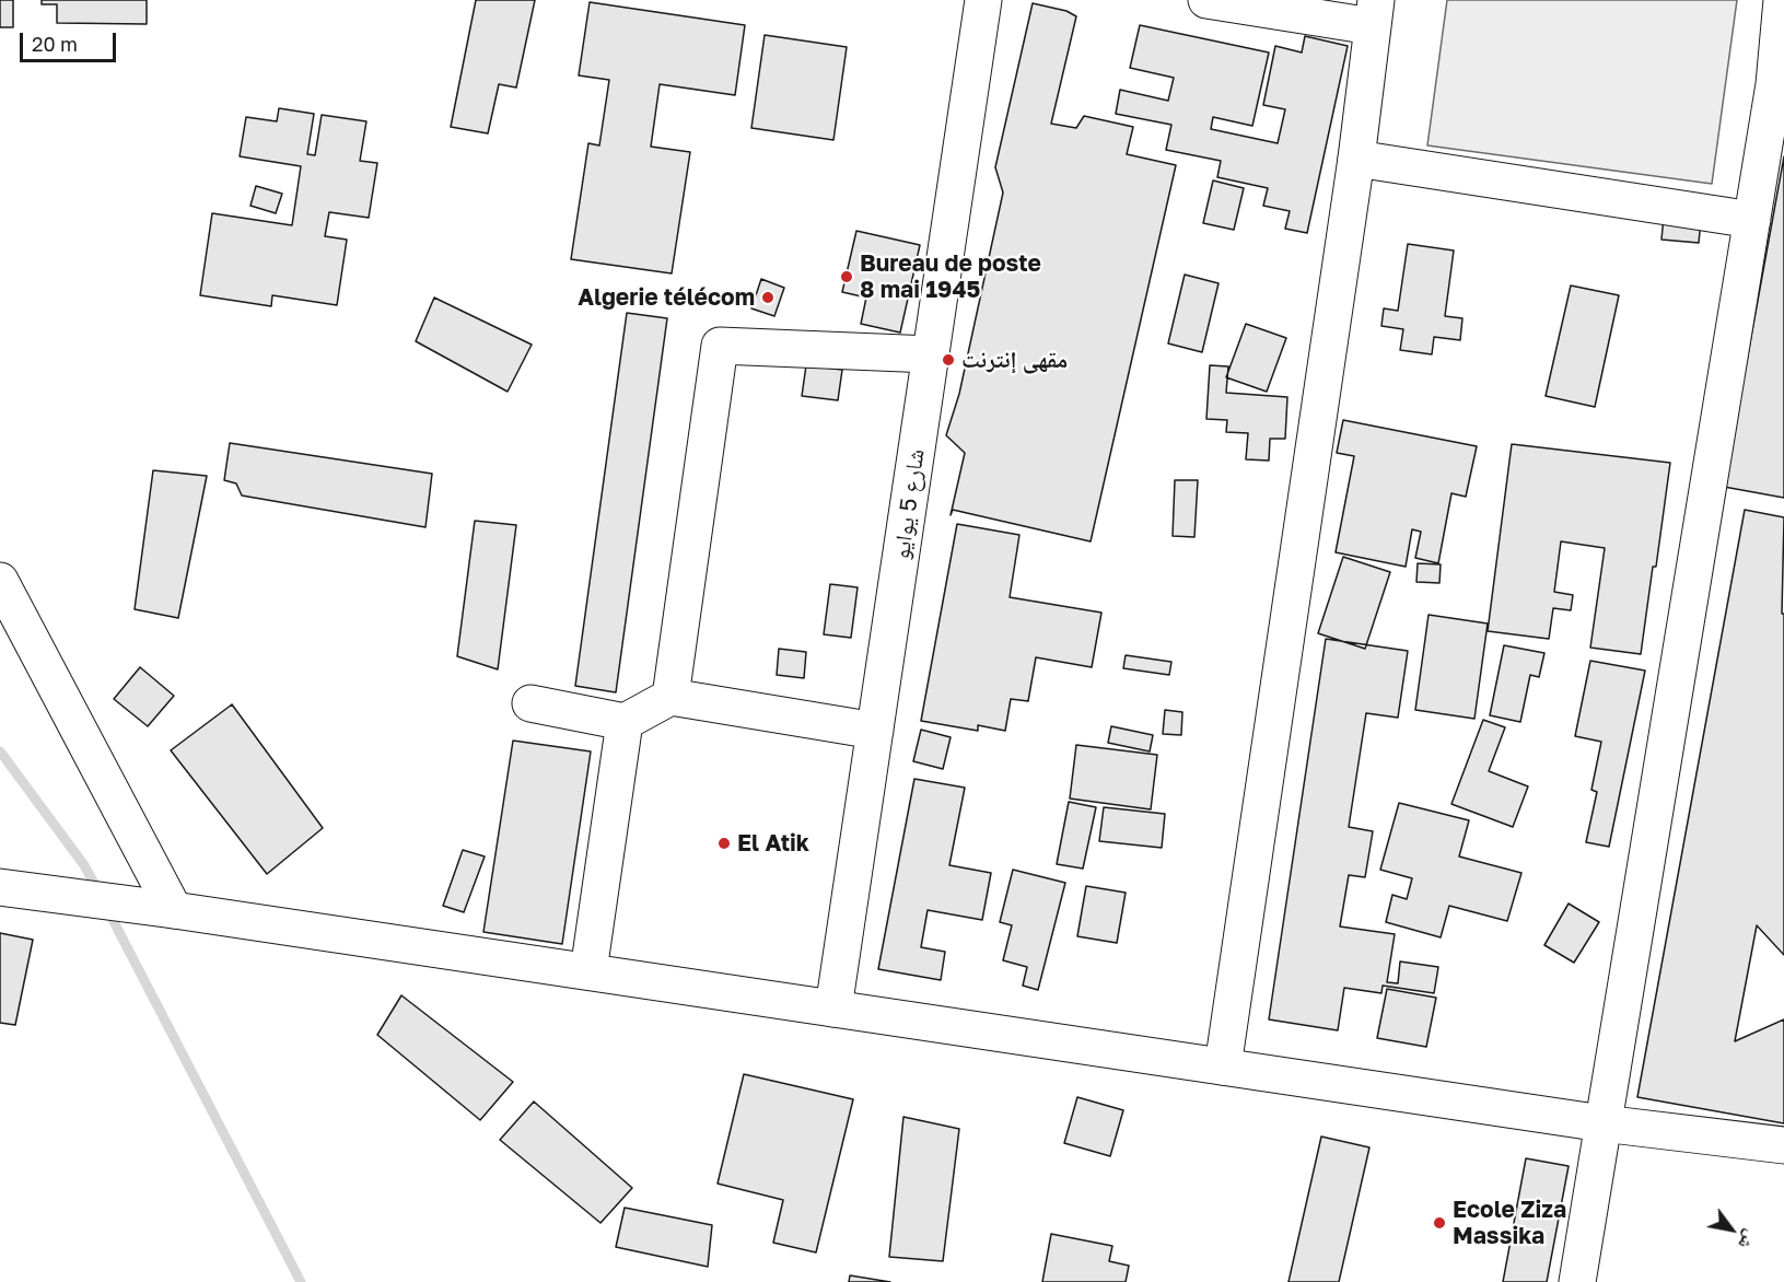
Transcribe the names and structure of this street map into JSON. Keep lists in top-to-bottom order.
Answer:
{
  "streets": {
    "street": ["شارع 5 يوايو"]
  },
  "places": [
    "Bureau de poste 8 mai 1945",
    "Algerie télécom",
    "مقهى إنترنت",
    "El Atik",
    "Ecole Ziza Massika"
  ],
  "scale_bar": "20 m",
  "north": "bottom right"
}
